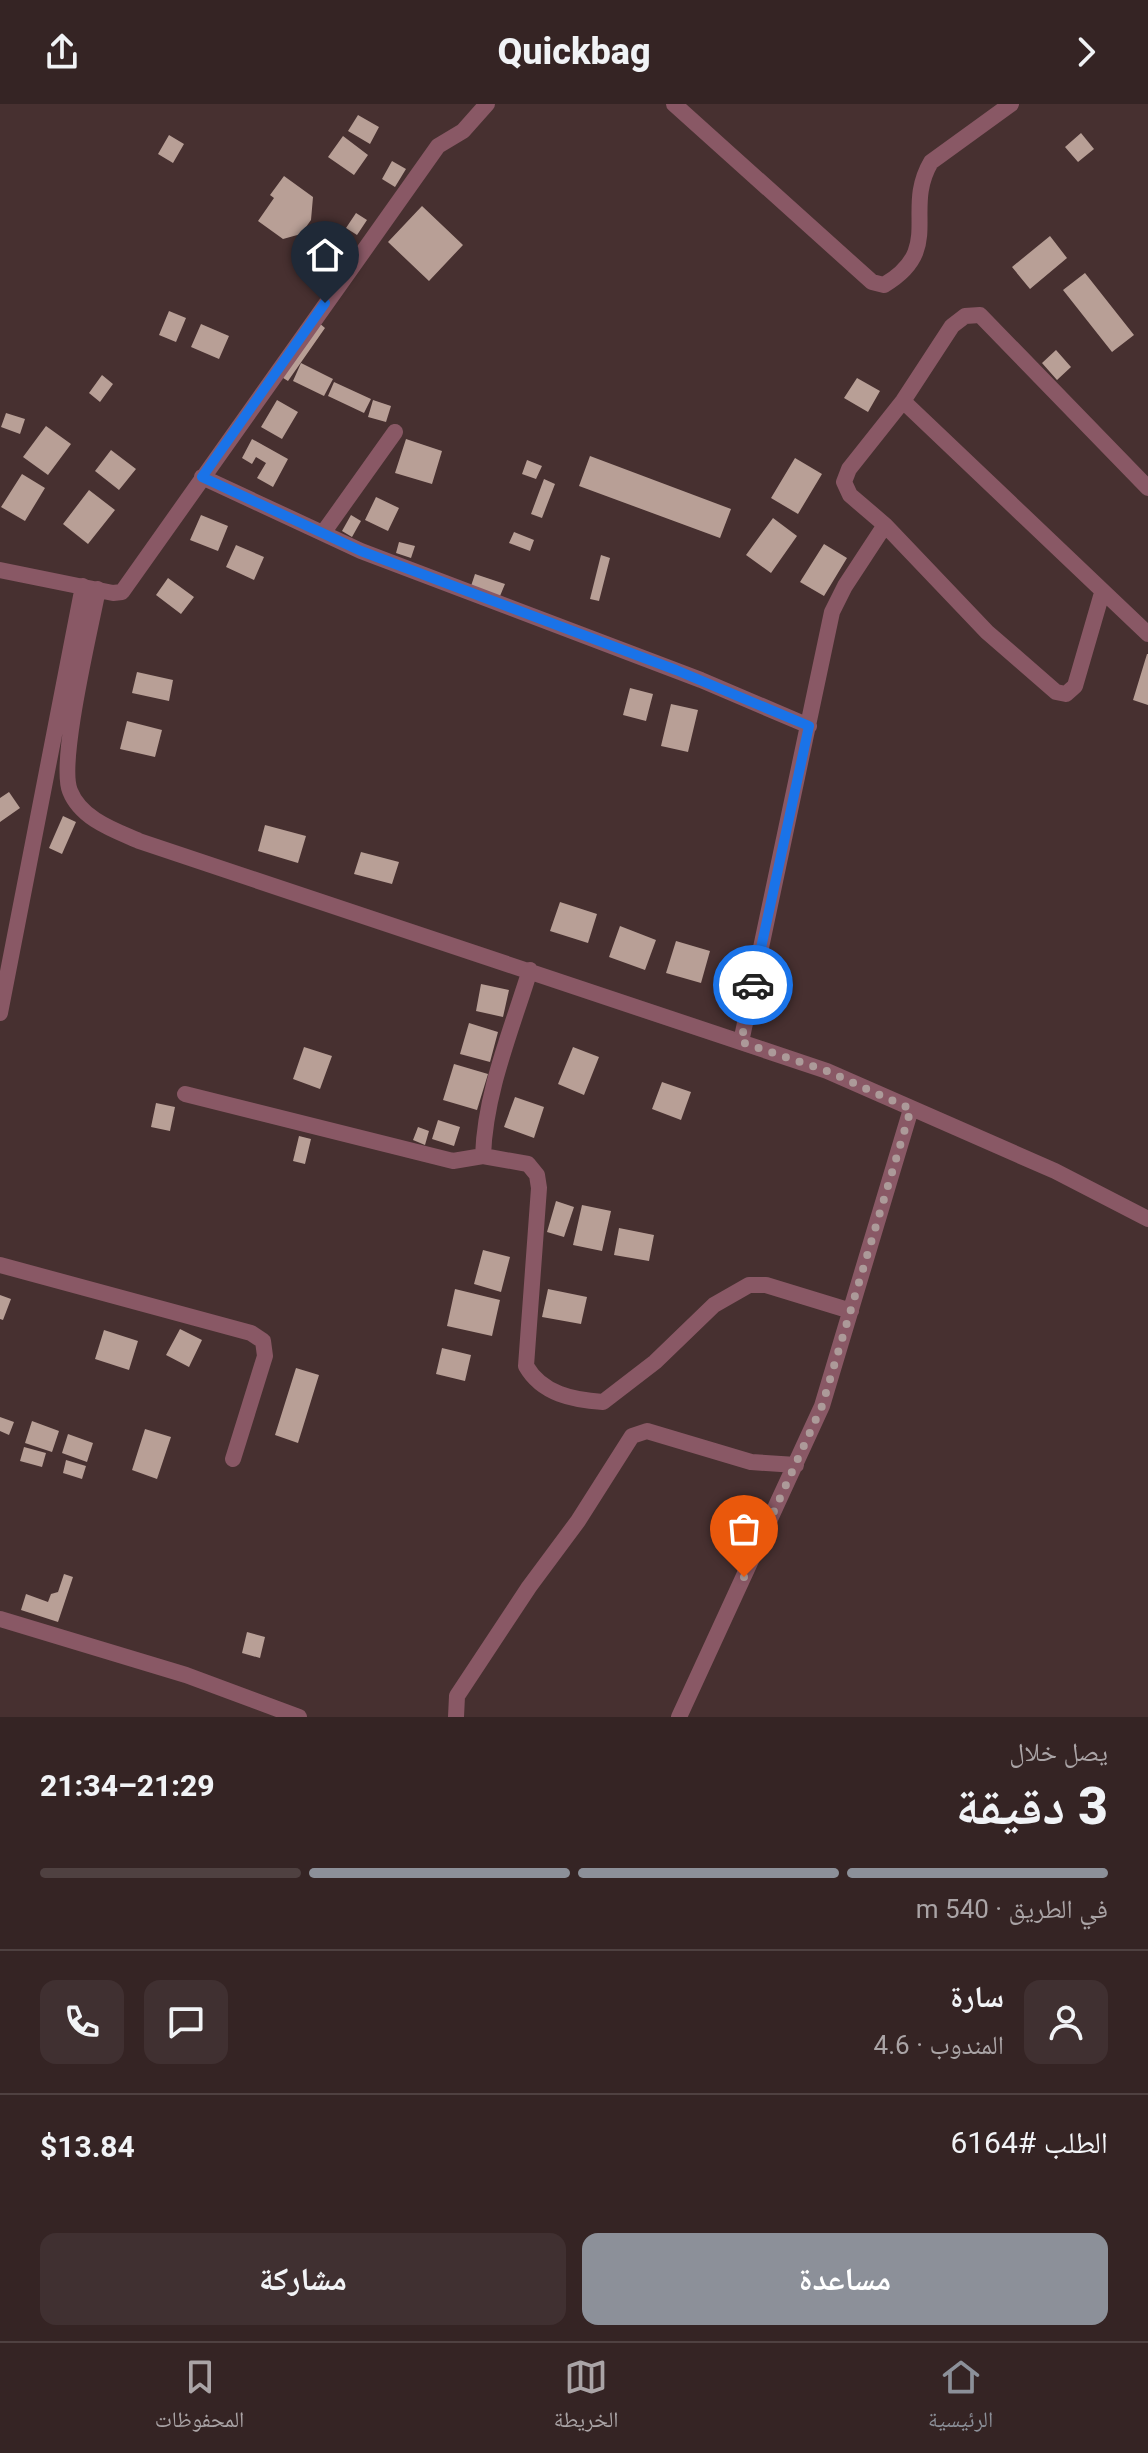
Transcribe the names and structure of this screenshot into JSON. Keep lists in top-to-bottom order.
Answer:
{
  "page": {
    "header": "Quickbag",
    "heading": ["3 دقيقة", "يصل خلال", "21:29–21:34"],
    "panel": [
      "سارة",
      "المندوب · 4.6",
      "الطلب #6164",
      "$13.84"
    ],
    "bar": "في الطريق · 540 m",
    "buttons": ["مساعدة", "مشاركة"],
    "tabs": ["الرئيسية", "الخريطة", "المحفوظات"]
  }
}
